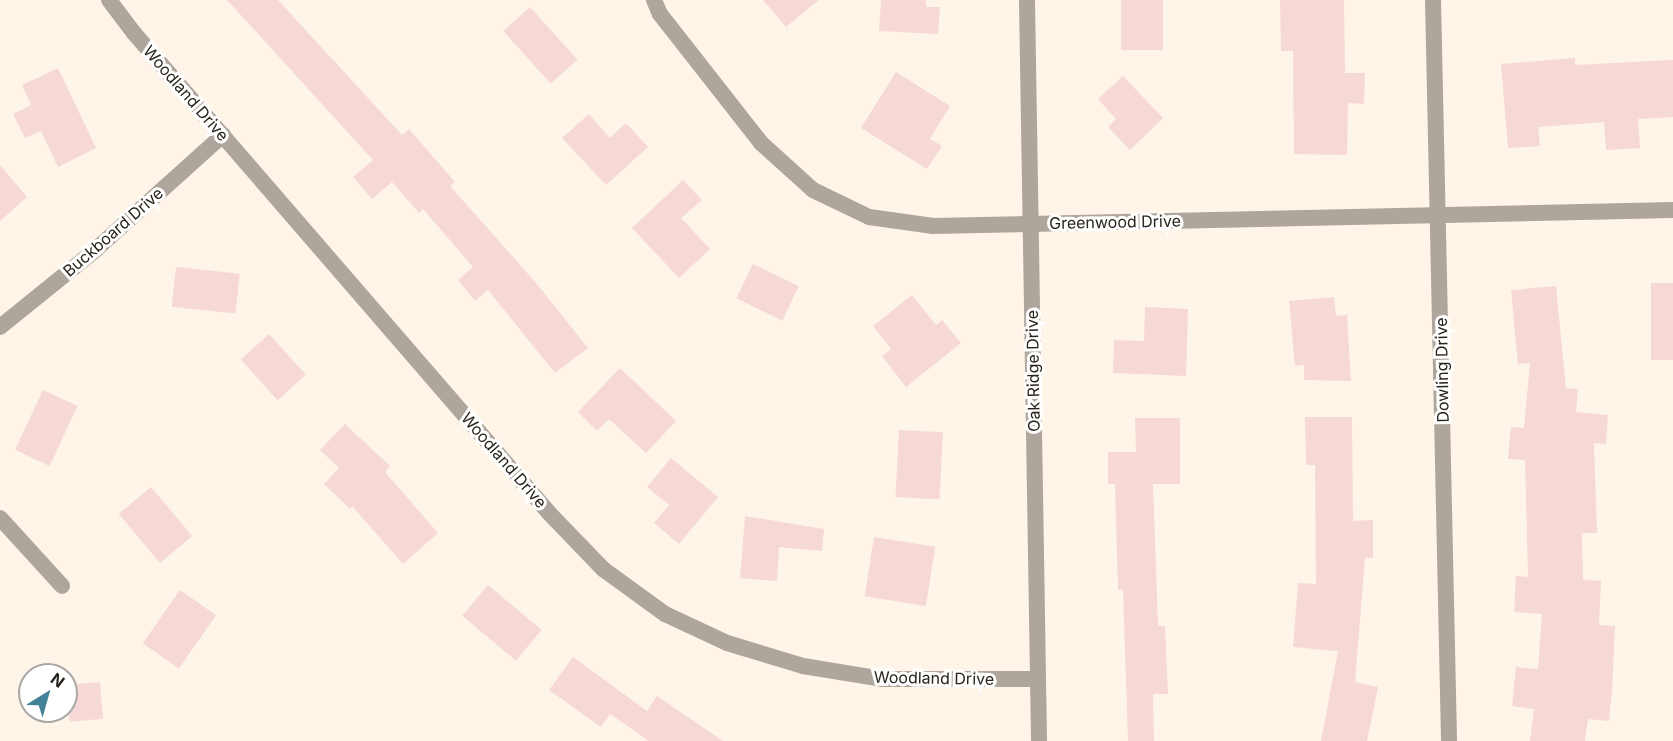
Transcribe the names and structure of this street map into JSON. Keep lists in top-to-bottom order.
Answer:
{
  "streets": {
    "street": [
      "Woodland Drive",
      "Greenwood Drive",
      "Buckboard Drive",
      "Dowling Drive",
      "Oak Ridge Drive"
    ]
  },
  "crossings": [
    ["Woodland Drive", "Buckboard Drive"],
    ["Woodland Drive", "Oak Ridge Drive"],
    ["Greenwood Drive", "Dowling Drive"],
    ["Greenwood Drive", "Oak Ridge Drive"]
  ],
  "north": "top right"
}
